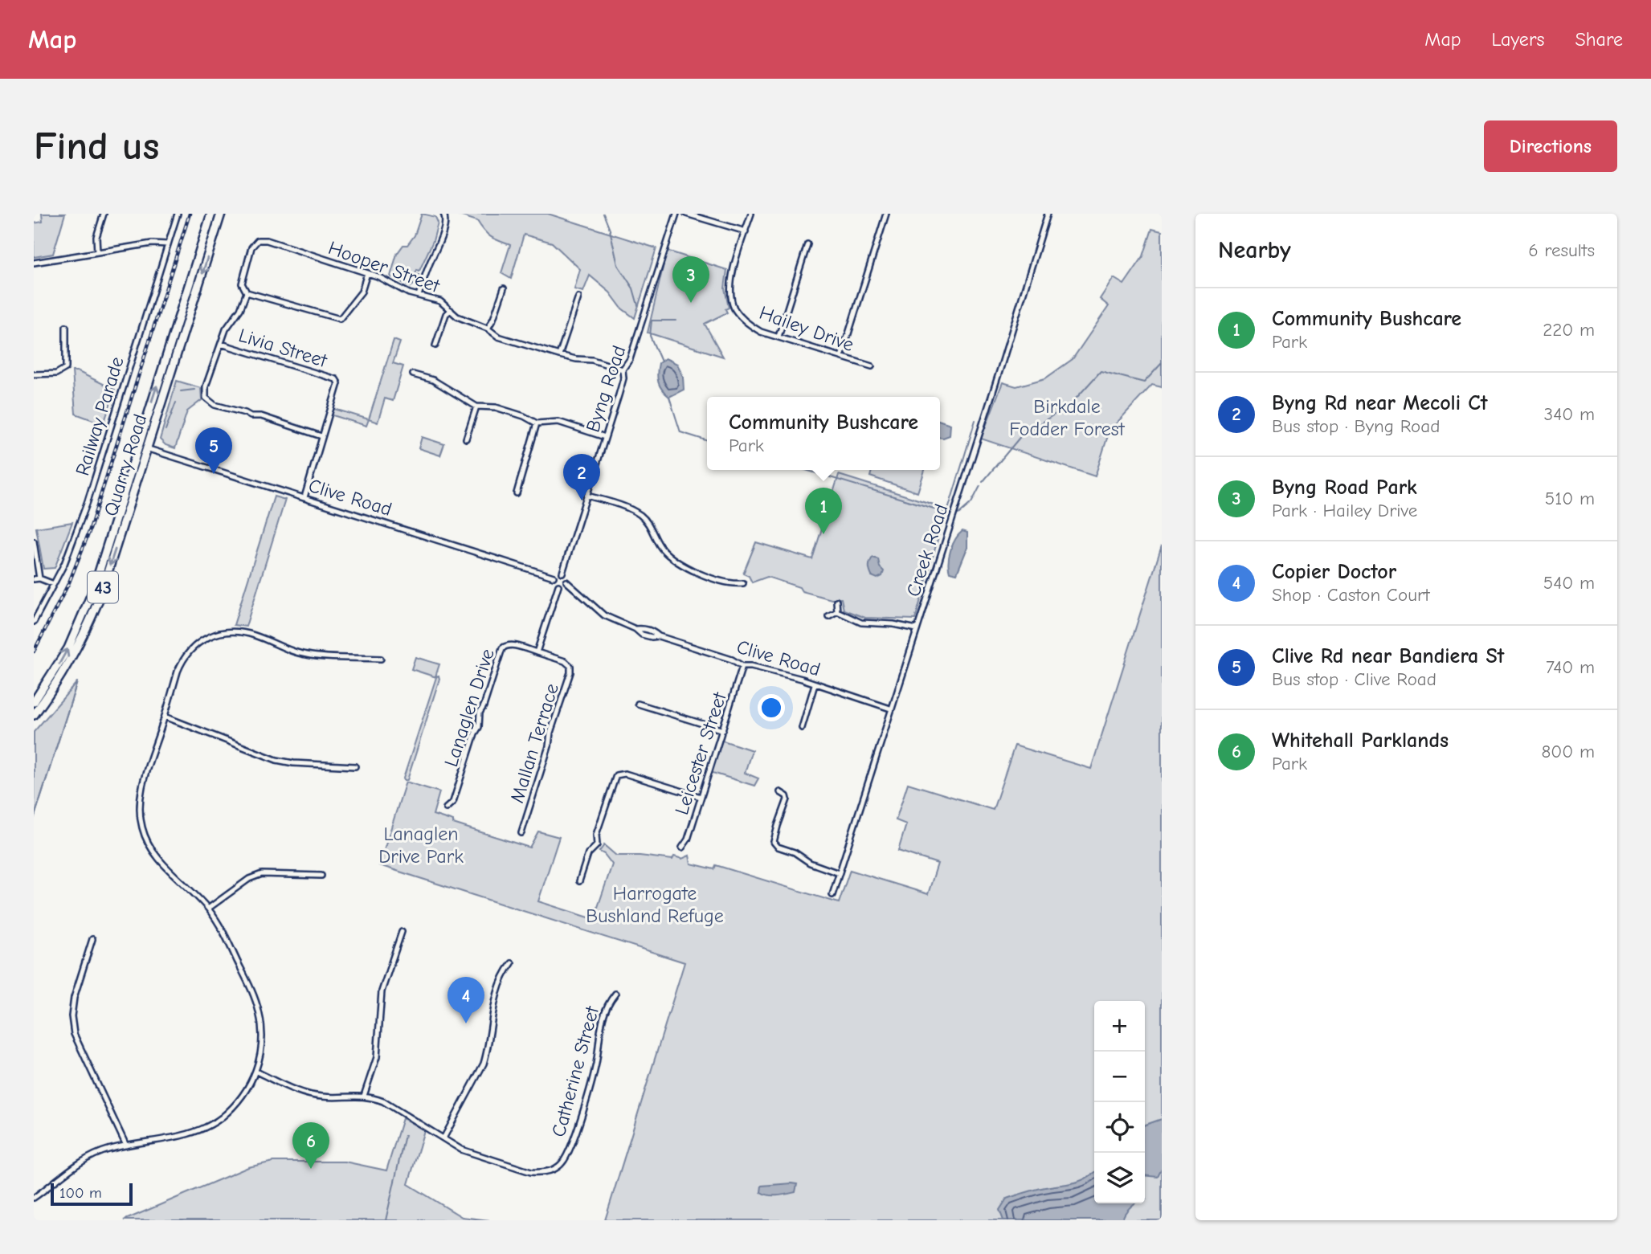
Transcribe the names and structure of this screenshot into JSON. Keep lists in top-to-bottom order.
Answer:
{
  "streets": {
    "main road": ["Quarry Road", "43"],
    "street": [
      "Hooper Street",
      "Hailey Drive",
      "Livia Street",
      "Byng Road",
      "Railway Parade",
      "Clive Road",
      "Creek Road",
      "Lanaglen Drive",
      "Mallan Terrace",
      "Leicester Street",
      "Catherine Street"
    ]
  },
  "crossings": [
    ["Hooper Street", "Byng Road"],
    ["Byng Road", "Clive Road"],
    ["Byng Road", "Mallan Terrace"],
    ["Quarry Road", "Clive Road"],
    ["Clive Road", "Creek Road"],
    ["Clive Road", "Mallan Terrace"],
    ["Clive Road", "Leicester Street"],
    ["Lanaglen Drive", "Mallan Terrace"]
  ],
  "parks": ["Birkdale Fodder Forest", "Lanaglen Drive Park", "Harrogate Bushland Refuge"],
  "scale_bar": "100 m",
  "page": {
    "header": "Map",
    "nav": ["Map", "Layers", "Share"],
    "buttons": "Directions",
    "title": "Find us",
    "heading": ["Nearby", "6 results"],
    "pins": [
      "3",
      "5",
      "2",
      "1",
      "4",
      "6"
    ],
    "list": [
      {
        "mark": "1",
        "name": "Community Bushcare",
        "note": "Park",
        "value": "220 m"
      },
      {
        "mark": "2",
        "name": "Byng Rd near Mecoli Ct",
        "note": "Bus stop · Byng Road",
        "value": "340 m"
      },
      {
        "mark": "3",
        "name": "Byng Road Park",
        "note": "Park · Hailey Drive",
        "value": "510 m"
      },
      {
        "mark": "4",
        "name": "Copier Doctor",
        "note": "Shop · Caston Court",
        "value": "540 m"
      },
      {
        "mark": "5",
        "name": "Clive Rd near Bandiera St",
        "note": "Bus stop · Clive Road",
        "value": "740 m"
      },
      {
        "mark": "6",
        "name": "Whitehall Parklands",
        "note": "Park",
        "value": "800 m"
      }
    ],
    "popup": ["Community Bushcare", "Park"],
    "map_buttons": ["+", "−"],
    "scale": "100 m"
  }
}
